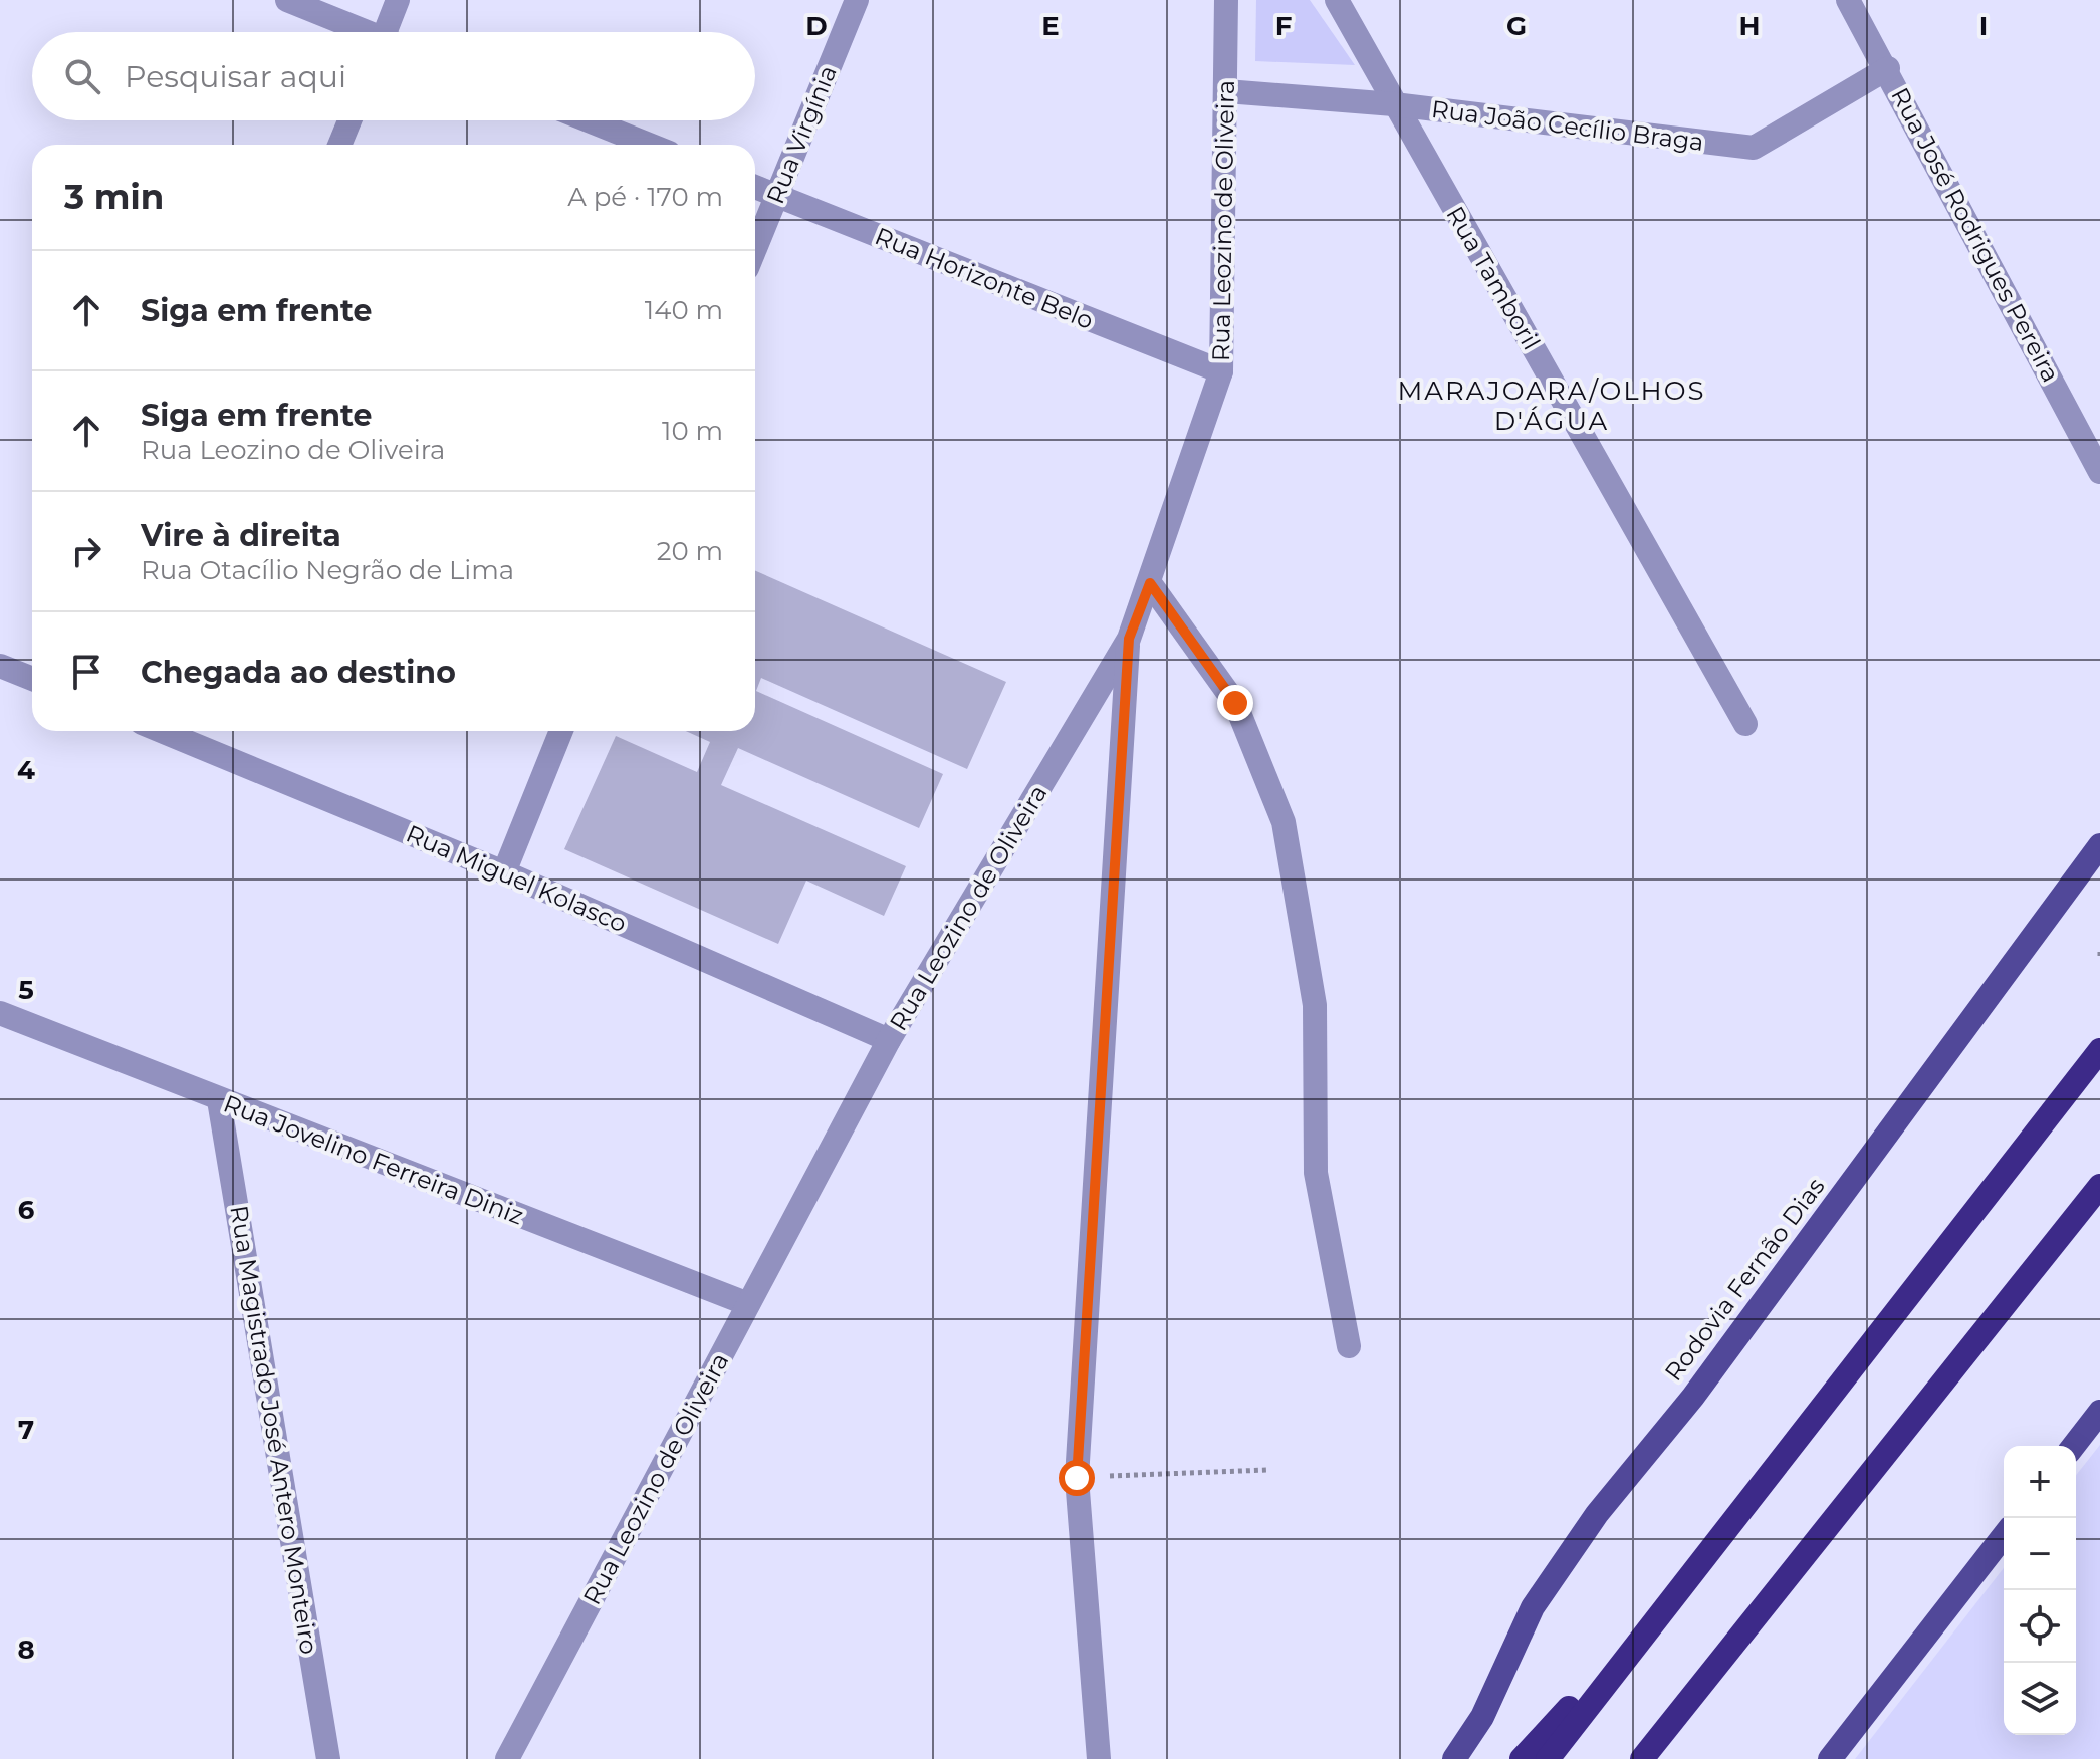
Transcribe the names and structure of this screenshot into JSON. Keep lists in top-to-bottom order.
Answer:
{
  "streets": {
    "main road": ["Rodovia Fernão Dias"],
    "street": [
      "Rua João Cecílio Braga",
      "Rua Virgínia",
      "Rua Leozino de Oliveira",
      "Rua José Rodrigues Pereira",
      "Rua Horizonte Belo",
      "Rua Tamboril",
      "Rua Miguel Kolasco",
      "Rua Jovelino Ferreira Diniz",
      "Rua Magistrado José Antero Monteiro"
    ]
  },
  "crossings": [
    ["Rua João Cecílio Braga", "Rua Leozino de Oliveira"],
    ["Rua João Cecílio Braga", "Rua José Rodrigues Pereira"],
    ["Rua João Cecílio Braga", "Rua Tamboril"],
    ["Rua Virgínia", "Rua Horizonte Belo"],
    ["Rua Leozino de Oliveira", "Rua Horizonte Belo"],
    ["Rua Leozino de Oliveira", "Rua Miguel Kolasco"],
    ["Rua Leozino de Oliveira", "Rua Jovelino Ferreira Diniz"],
    ["Rua Jovelino Ferreira Diniz", "Rua Magistrado José Antero Monteiro"]
  ],
  "districts": ["MARAJOARA/OLHOS D'ÁGUA"],
  "page": {
    "search": "Pesquisar aqui",
    "heading": ["3 min", "A pé · 170 m"],
    "list": [
      ["Siga em frente", "140 m"],
      ["Siga em frente", "Rua Leozino de Oliveira", "10 m"],
      ["Vire à direita", "Rua Otacílio Negrão de Lima", "20 m"],
      "Chegada ao destino"
    ],
    "map_buttons": ["+", "−"]
  },
  "grid": {
    "columns": [
      "D",
      "E",
      "F",
      "G",
      "H",
      "I"
    ],
    "rows": [
      "4",
      "5",
      "6",
      "7",
      "8"
    ]
  }
}
